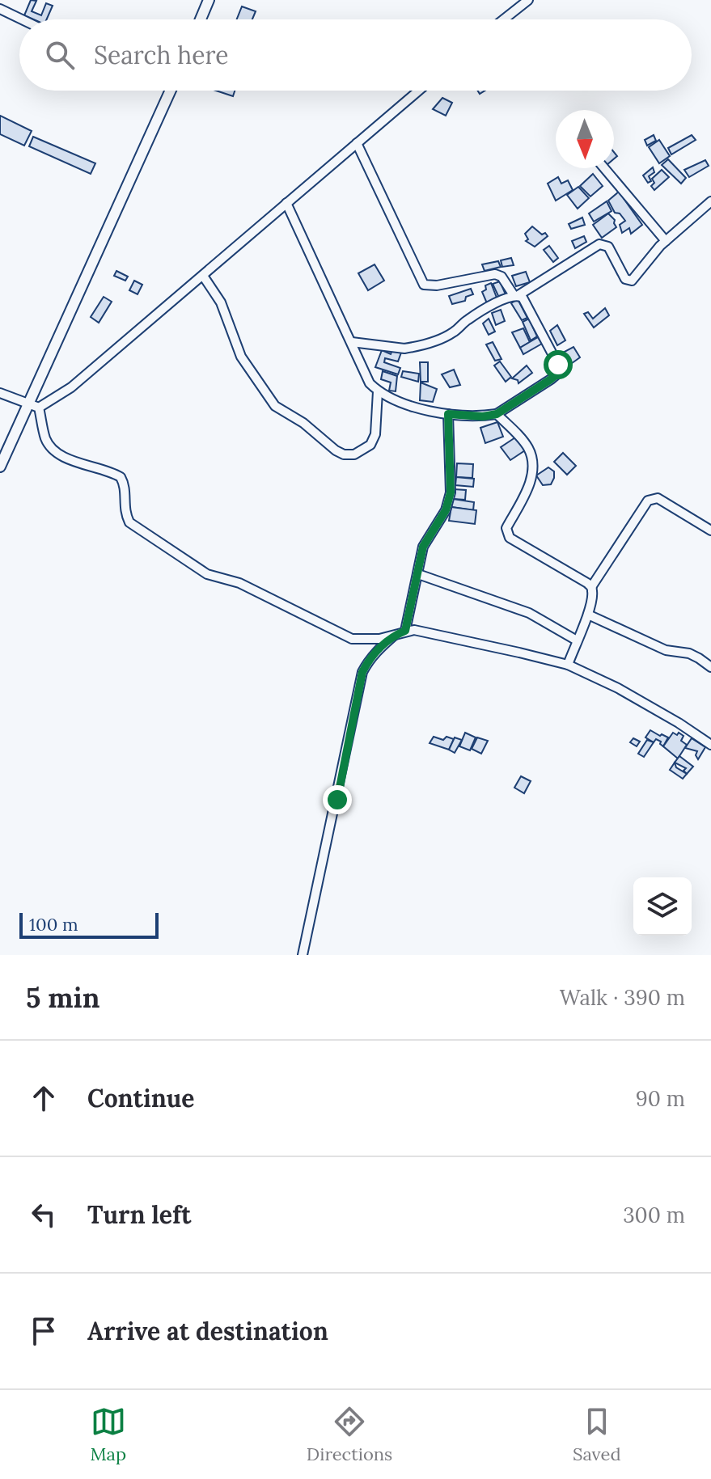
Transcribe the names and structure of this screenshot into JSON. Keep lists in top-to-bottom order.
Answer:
{
  "scale_bar": "100 m",
  "north": "bottom",
  "page": {
    "search": "Search here",
    "scale": "100 m",
    "heading": ["5 min", "Walk · 390 m"],
    "list": [
      ["Continue", "90 m"],
      ["Turn left", "300 m"],
      "Arrive at destination"
    ],
    "nav": ["Map", "Directions", "Saved"]
  }
}
